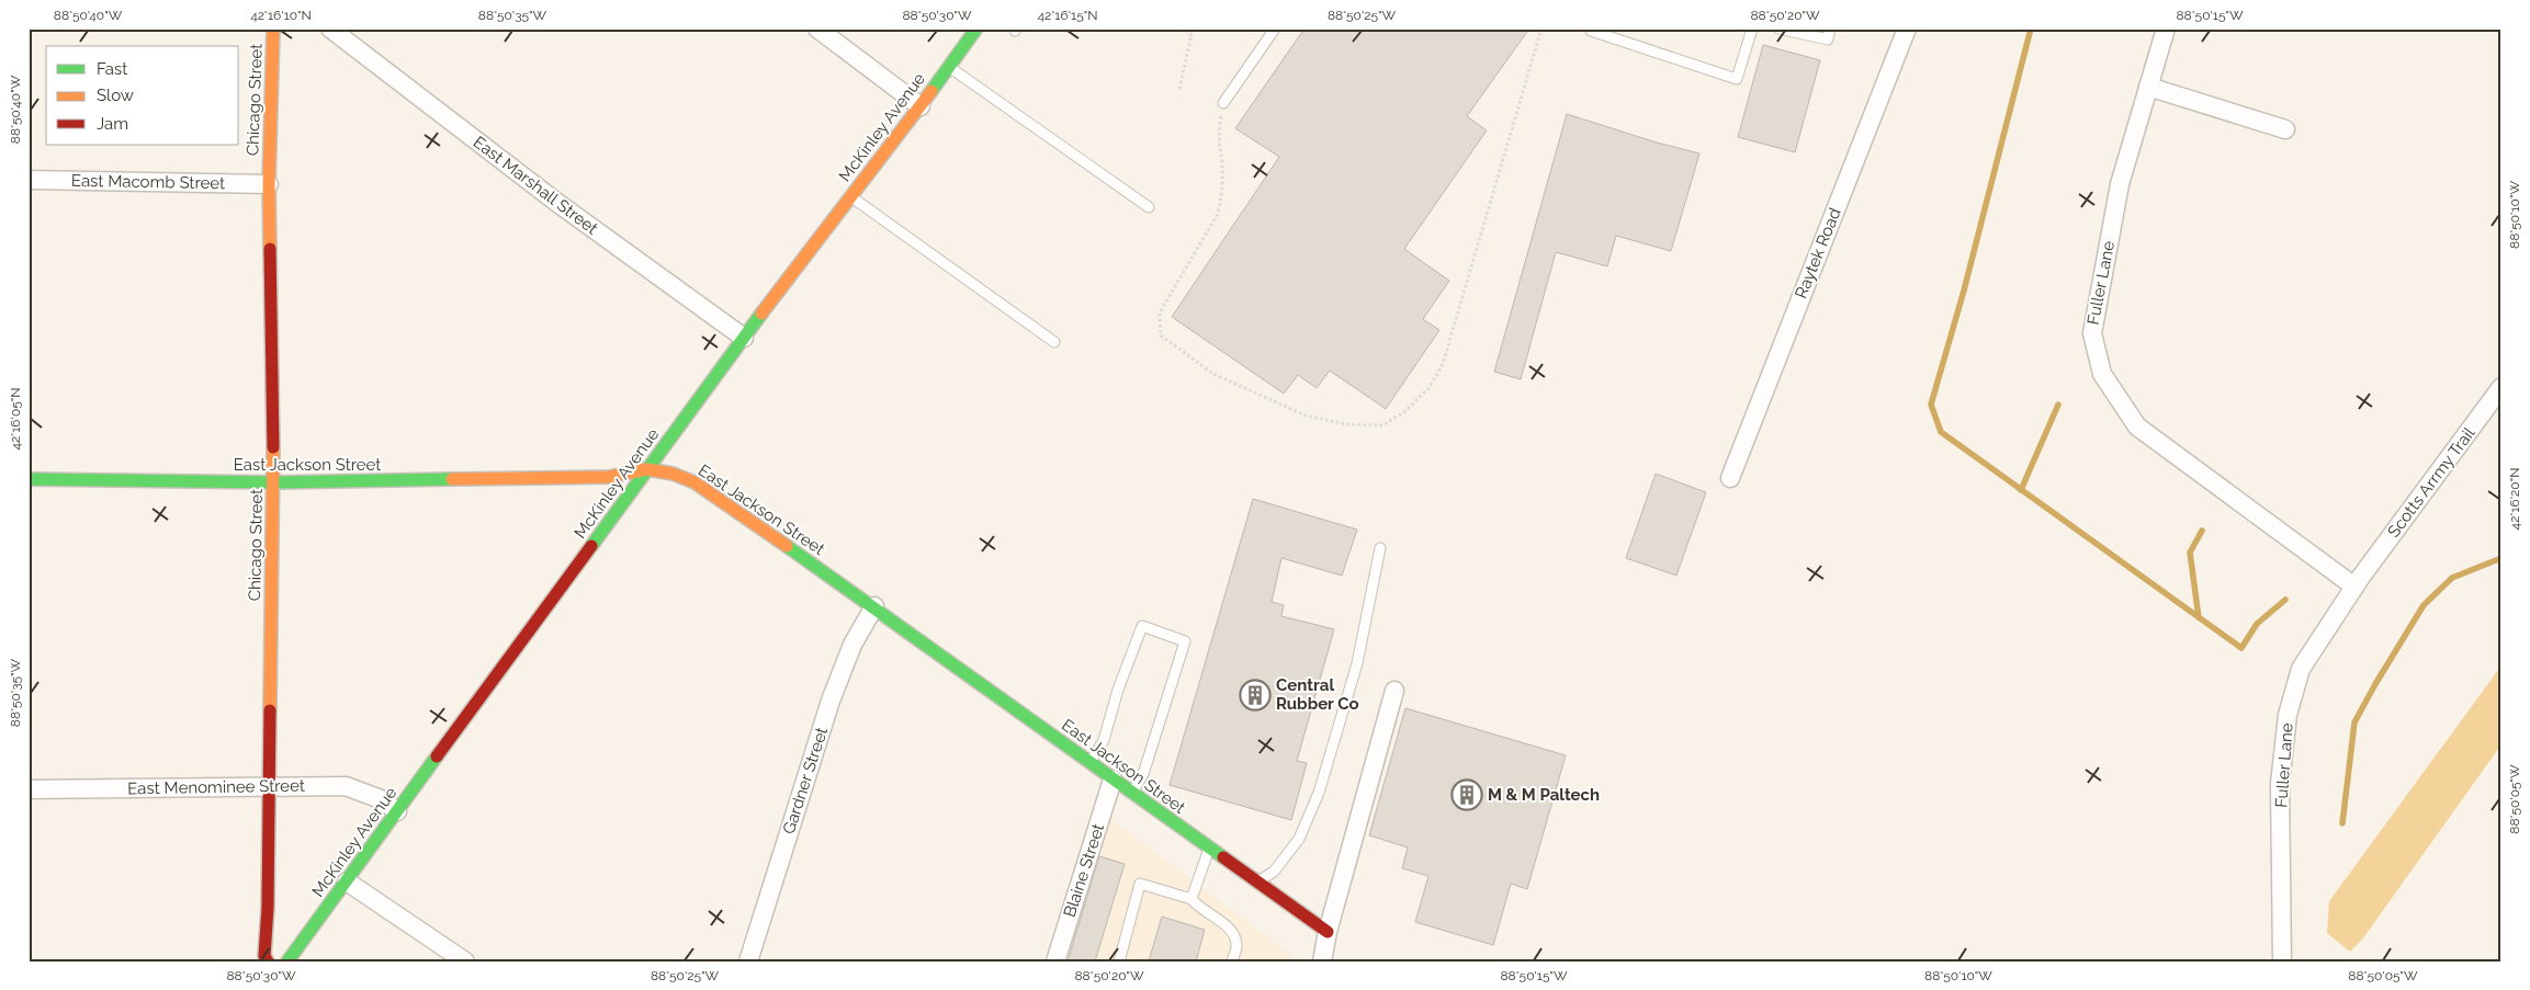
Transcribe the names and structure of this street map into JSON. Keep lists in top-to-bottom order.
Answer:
{
  "streets": {
    "street": [
      "Chicago Street",
      "McKinley Avenue",
      "East Macomb Street",
      "East Marshall Street",
      "Raytek Road",
      "Fuller Lane",
      "East Jackson Street",
      "Scotts Arrmy Trail",
      "Gardner Street",
      "East Menominee Street",
      "Blaine Street"
    ]
  },
  "crossings": [
    ["Chicago Street", "East Macomb Street"],
    ["Chicago Street", "East Jackson Street"],
    ["Chicago Street", "East Menominee Street"],
    ["McKinley Avenue", "East Marshall Street"],
    ["McKinley Avenue", "East Jackson Street"],
    ["McKinley Avenue", "East Menominee Street"],
    ["Fuller Lane", "Scotts Arrmy Trail"],
    ["East Jackson Street", "Gardner Street"],
    ["East Jackson Street", "Blaine Street"]
  ],
  "places": {
    "building": ["Central Rubber Co", "M & M Paltech"]
  },
  "legend": ["Fast", "Slow", "Jam"],
  "coordinates": [
    "88°50'40\"W",
    "42°16'10\"N",
    "88°50'35\"W",
    "88°50'30\"W",
    "42°16'15\"N",
    "88°50'25\"W",
    "88°50'20\"W",
    "88°50'15\"W",
    "88°50'10\"W",
    "42°16'05\"N",
    "42°16'20\"N",
    "88°50'05\"W"
  ]
}
